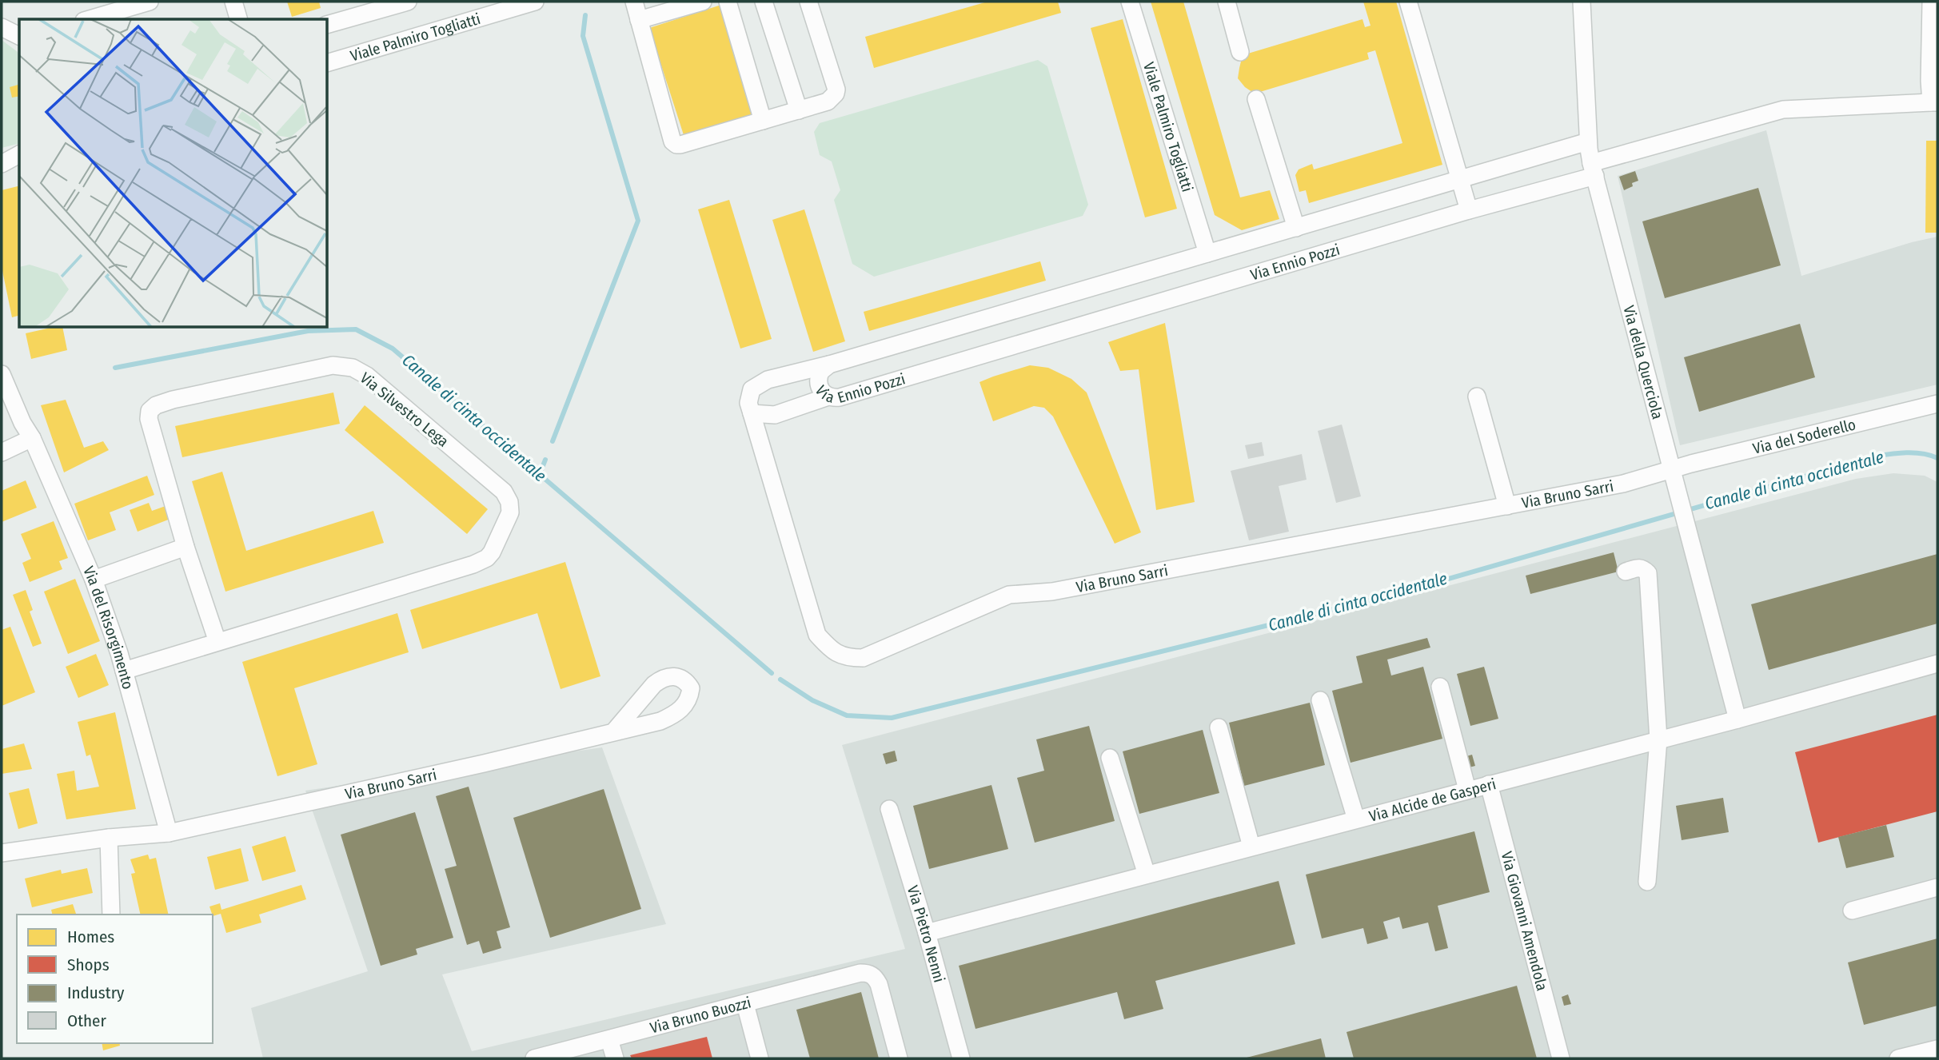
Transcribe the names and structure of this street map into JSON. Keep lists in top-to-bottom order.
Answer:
{
  "streets": {
    "street": [
      "Viale Palmiro Togliatti",
      "Via Ennio Pozzi",
      "Via della Querciola",
      "Via Silvestro Lega",
      "Via del Soderello",
      "Via Bruno Sarri",
      "Via del Risorgimento",
      "Via Alcide de Gasperi",
      "Via Giovanni Amendola",
      "Via Pietro Nenni",
      "Via Bruno Buozzi"
    ]
  },
  "crossings": [
    ["Viale Palmiro Togliatti", "Via Ennio Pozzi"],
    ["Via Ennio Pozzi", "Via della Querciola"],
    ["Via della Querciola", "Via del Soderello"],
    ["Via della Querciola", "Via Bruno Sarri"],
    ["Via della Querciola", "Via Alcide de Gasperi"],
    ["Via Silvestro Lega", "Via del Risorgimento"],
    ["Via del Soderello", "Via Bruno Sarri"],
    ["Via Bruno Sarri", "Via del Risorgimento"],
    ["Via Alcide de Gasperi", "Via Giovanni Amendola"],
    ["Via Alcide de Gasperi", "Via Pietro Nenni"]
  ],
  "water": ["Canale di cinta occidentale"],
  "legend": [
    "Homes",
    "Shops",
    "Industry",
    "Other"
  ]
}
